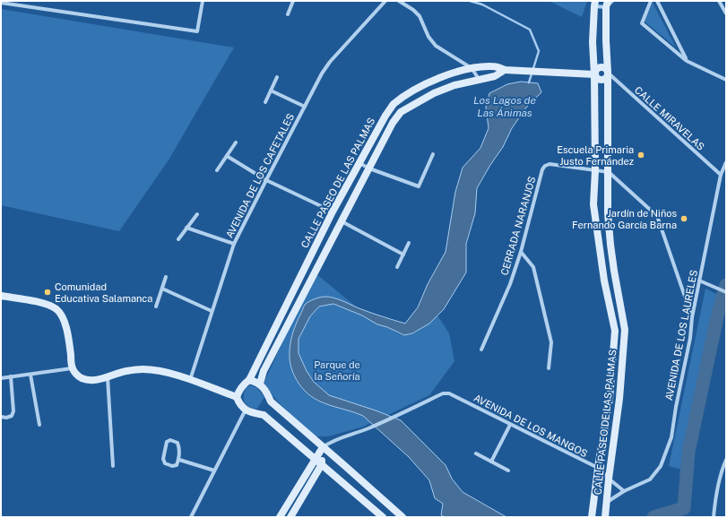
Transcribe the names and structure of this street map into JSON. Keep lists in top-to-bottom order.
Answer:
{
  "streets": {
    "street": [
      "CALLE MIRAVELAS",
      "AVENIDA DE LOS CAFETALES",
      "CALLE PASEO DE LAS PALMAS",
      "CERRADA NARANJOS",
      "AVENIDA DE LOS LAURELES",
      "AVENIDA DE LOS MANGOS"
    ]
  },
  "crossings": [
    ["CALLE MIRAVELAS", "CALLE PASEO DE LAS PALMAS"],
    ["CALLE MIRAVELAS", "AVENIDA DE LOS LAURELES"],
    ["CALLE PASEO DE LAS PALMAS", "CERRADA NARANJOS"],
    ["CALLE PASEO DE LAS PALMAS", "AVENIDA DE LOS LAURELES"],
    ["CALLE PASEO DE LAS PALMAS", "AVENIDA DE LOS MANGOS"]
  ],
  "water": ["Los Lagos de Las Ánimas"],
  "parks": ["Parque de la Señoría"],
  "places": ["Escuela Primaria Justo Fernández", "Jardín de Niños Fernando García Barna", "Comunidad Educativa Salamanca"]
}
